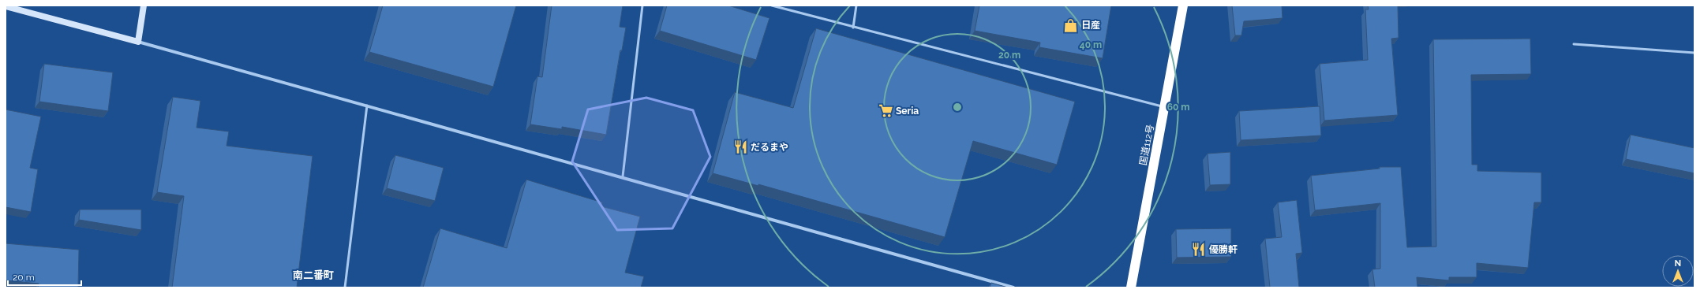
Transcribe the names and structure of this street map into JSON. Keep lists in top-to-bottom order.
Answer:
{
  "streets": {
    "highway": ["国道112号"]
  },
  "districts": ["南二番町"],
  "places": {
    "shop": ["日産"],
    "supermarket": ["Seria"],
    "restaurant": ["だるまや", "優勝軒"]
  },
  "scale_bar": "20 m",
  "north": "top",
  "rings": ["40 m", "20 m", "60 m"]
}
